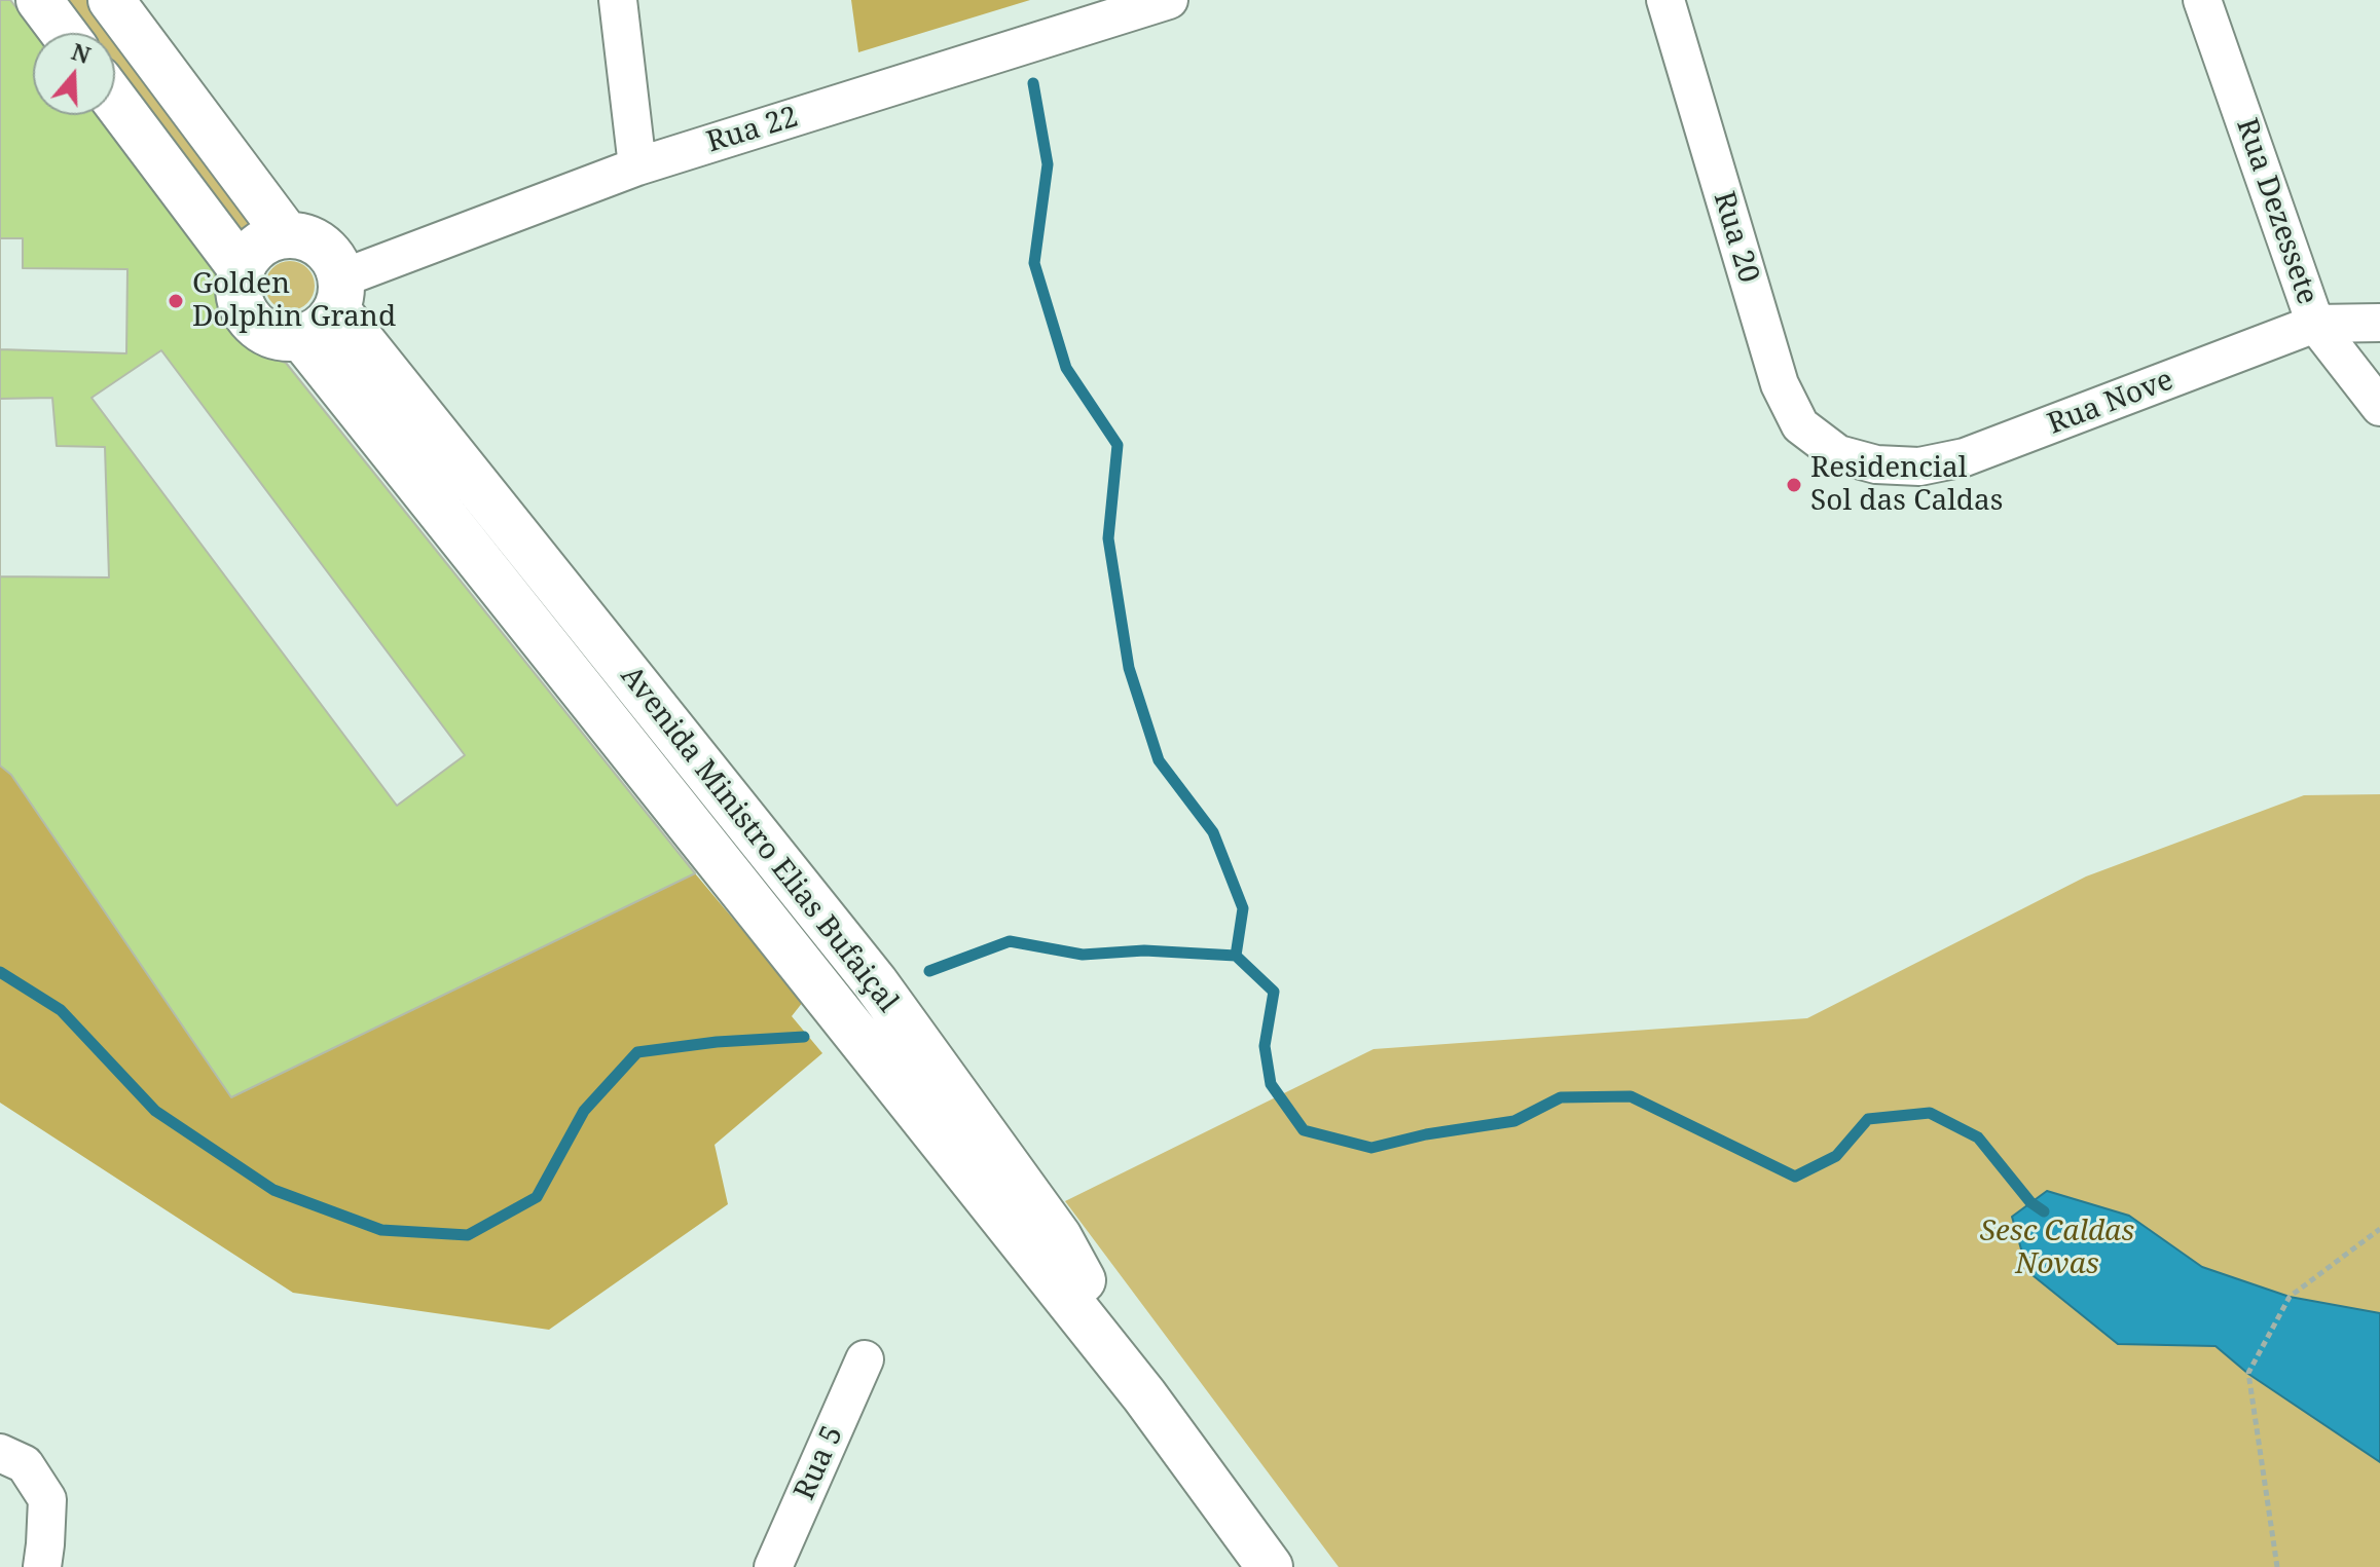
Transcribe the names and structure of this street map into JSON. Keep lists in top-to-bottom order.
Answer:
{
  "streets": {
    "main road": ["Avenida Ministro Elias Bufaiçal"],
    "street": [
      "Rua 22",
      "Rua Dezessete",
      "Rua 20",
      "Rua Nove",
      "Rua 5"
    ]
  },
  "crossings": [
    ["Rua 22", "Avenida Ministro Elias Bufaiçal"],
    ["Rua Dezessete", "Rua Nove"],
    ["Rua 20", "Rua Nove"]
  ],
  "parks": ["Sesc Caldas Novas"],
  "places": ["Golden Dolphin Grand", "Residencial Sol das Caldas"],
  "north": "top"
}
